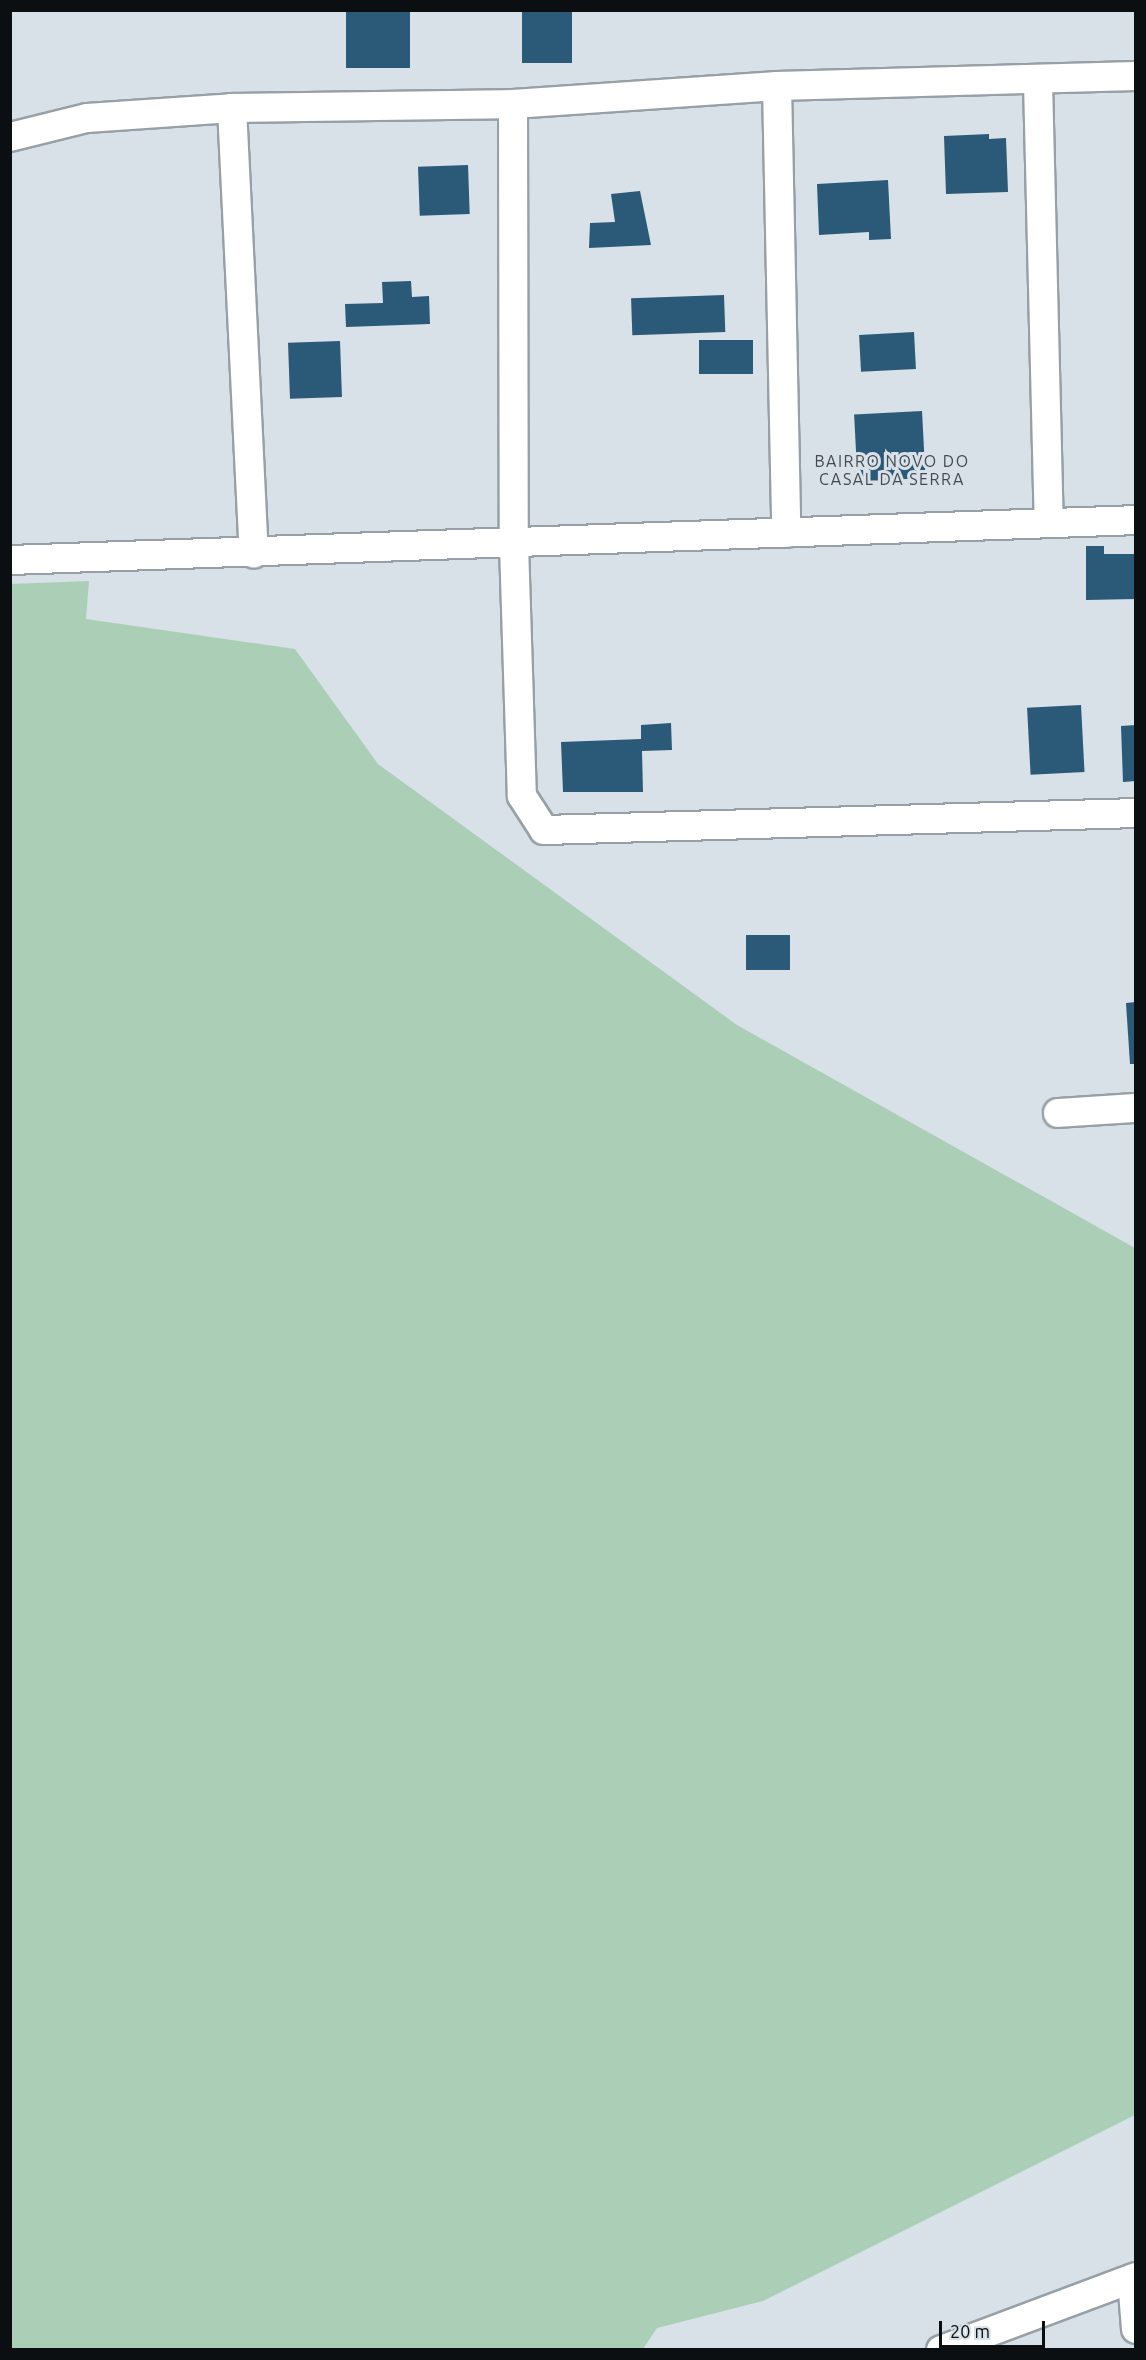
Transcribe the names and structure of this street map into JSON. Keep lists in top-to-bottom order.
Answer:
{
  "districts": ["BAIRRO NOVO DO CASAL DA SERRA"],
  "scale_bar": "20 m"
}
